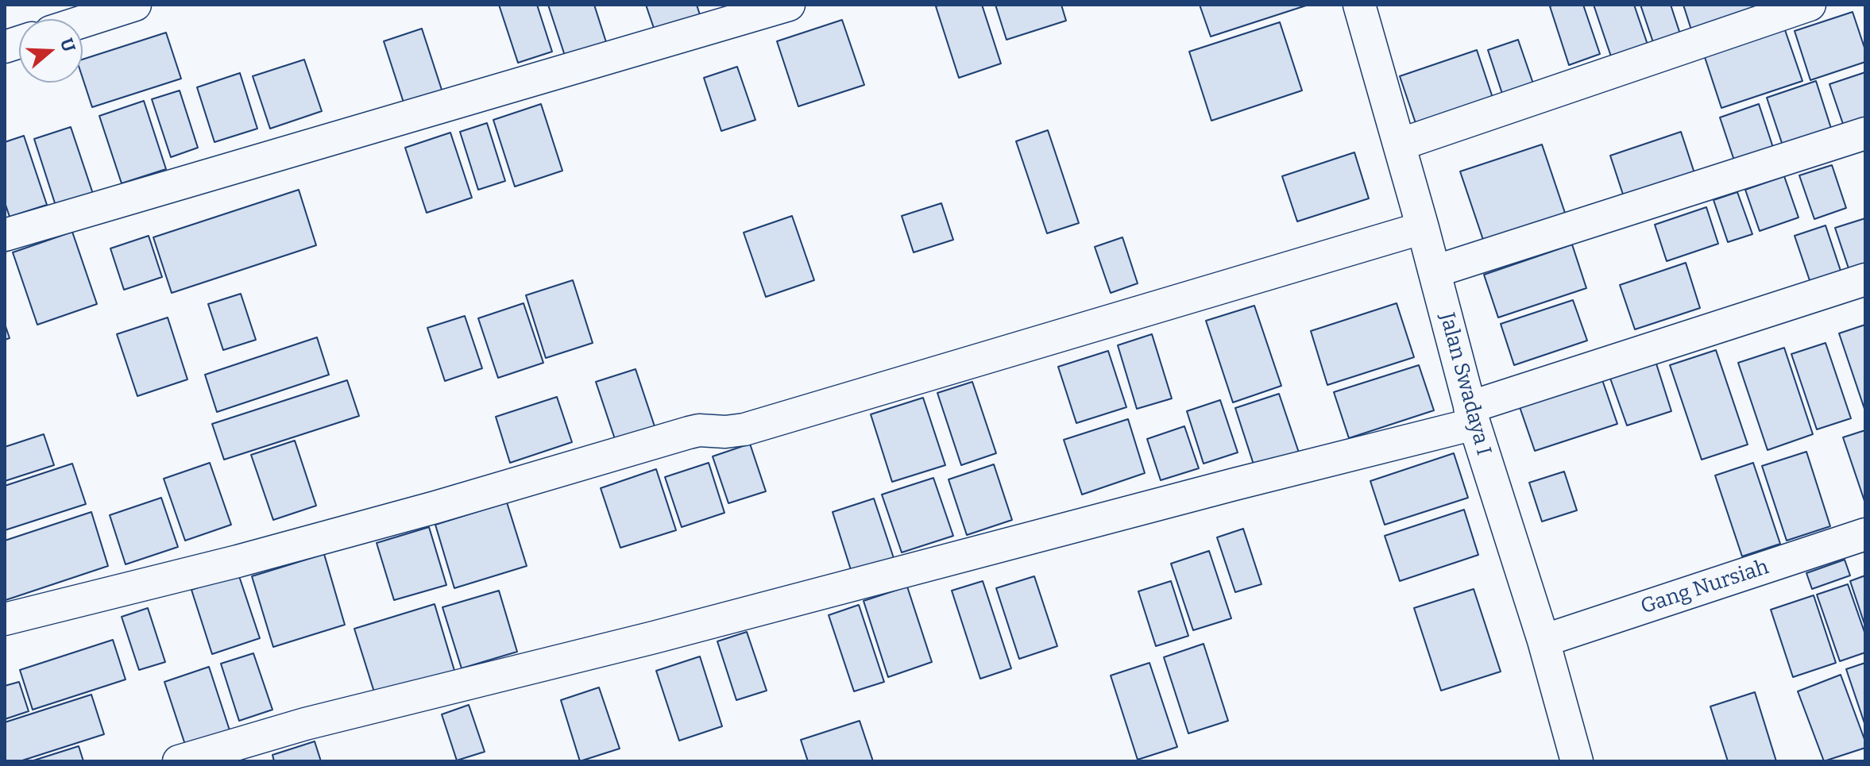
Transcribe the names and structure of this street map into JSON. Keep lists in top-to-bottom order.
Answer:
{
  "streets": {
    "street": ["Jalan Swadaya I", "Gang Nursiah"]
  },
  "crossings": [
    ["Jalan Swadaya I", "Gang Nursiah"]
  ],
  "north": "right"
}
